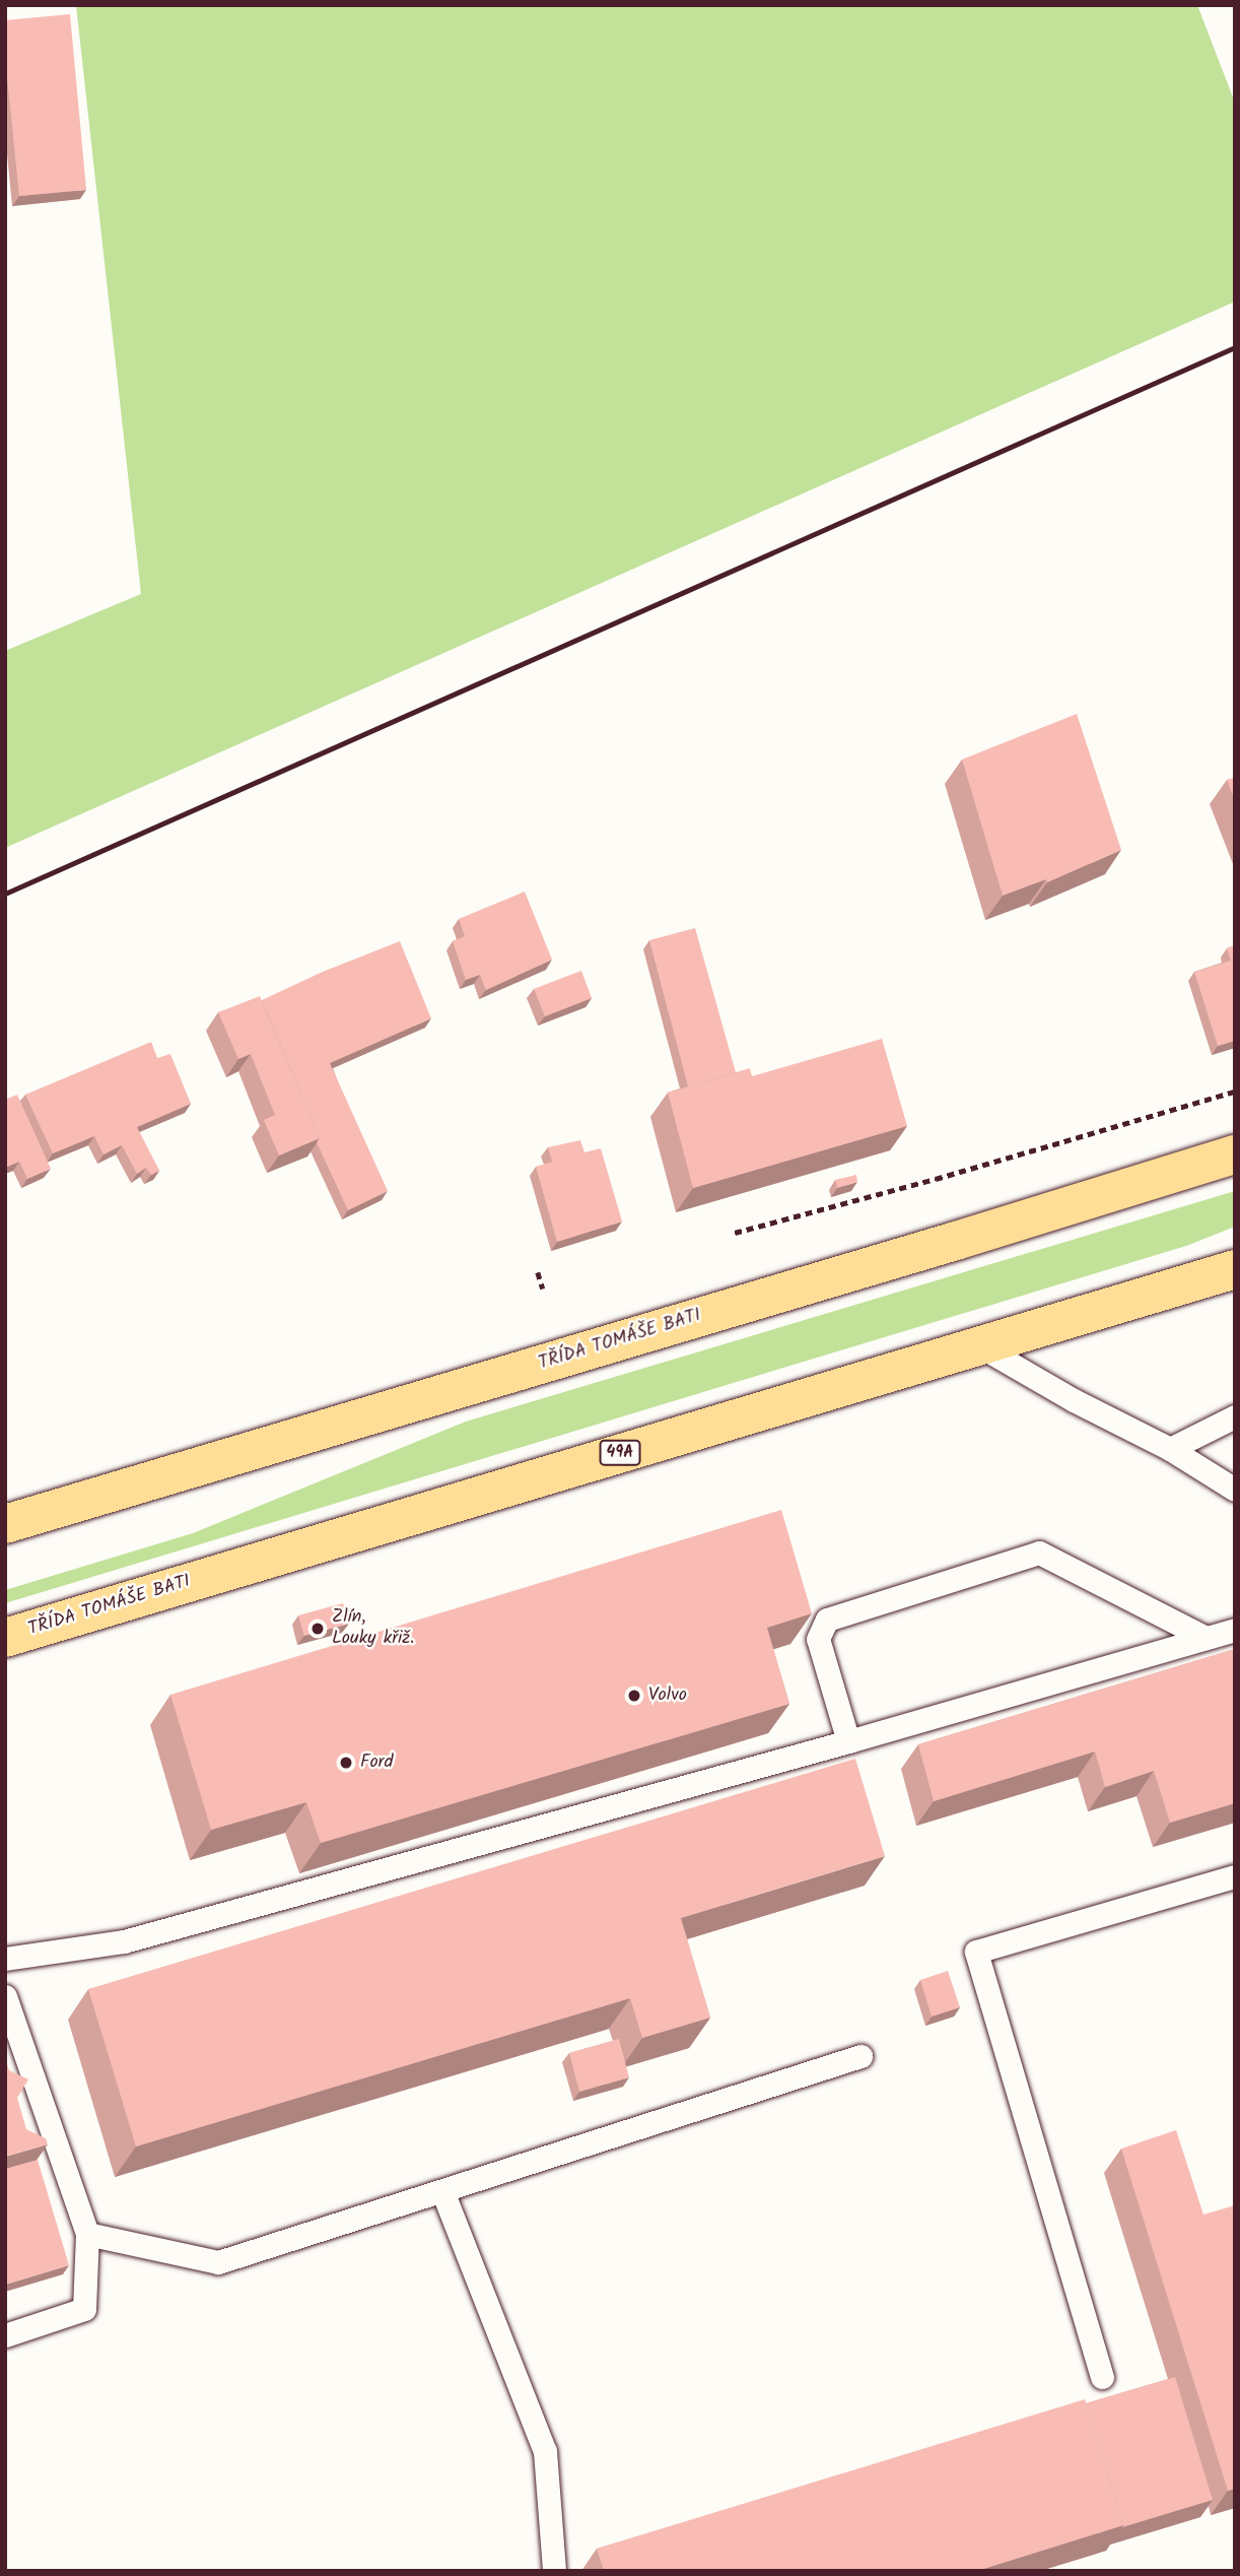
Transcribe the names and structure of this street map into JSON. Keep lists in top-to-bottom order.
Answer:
{
  "streets": {
    "main road": ["TŘÍDA TOMÁŠE BATI", "49A"]
  },
  "places": ["Zlín, Louky křiž.", "Volvo", "Ford"]
}
